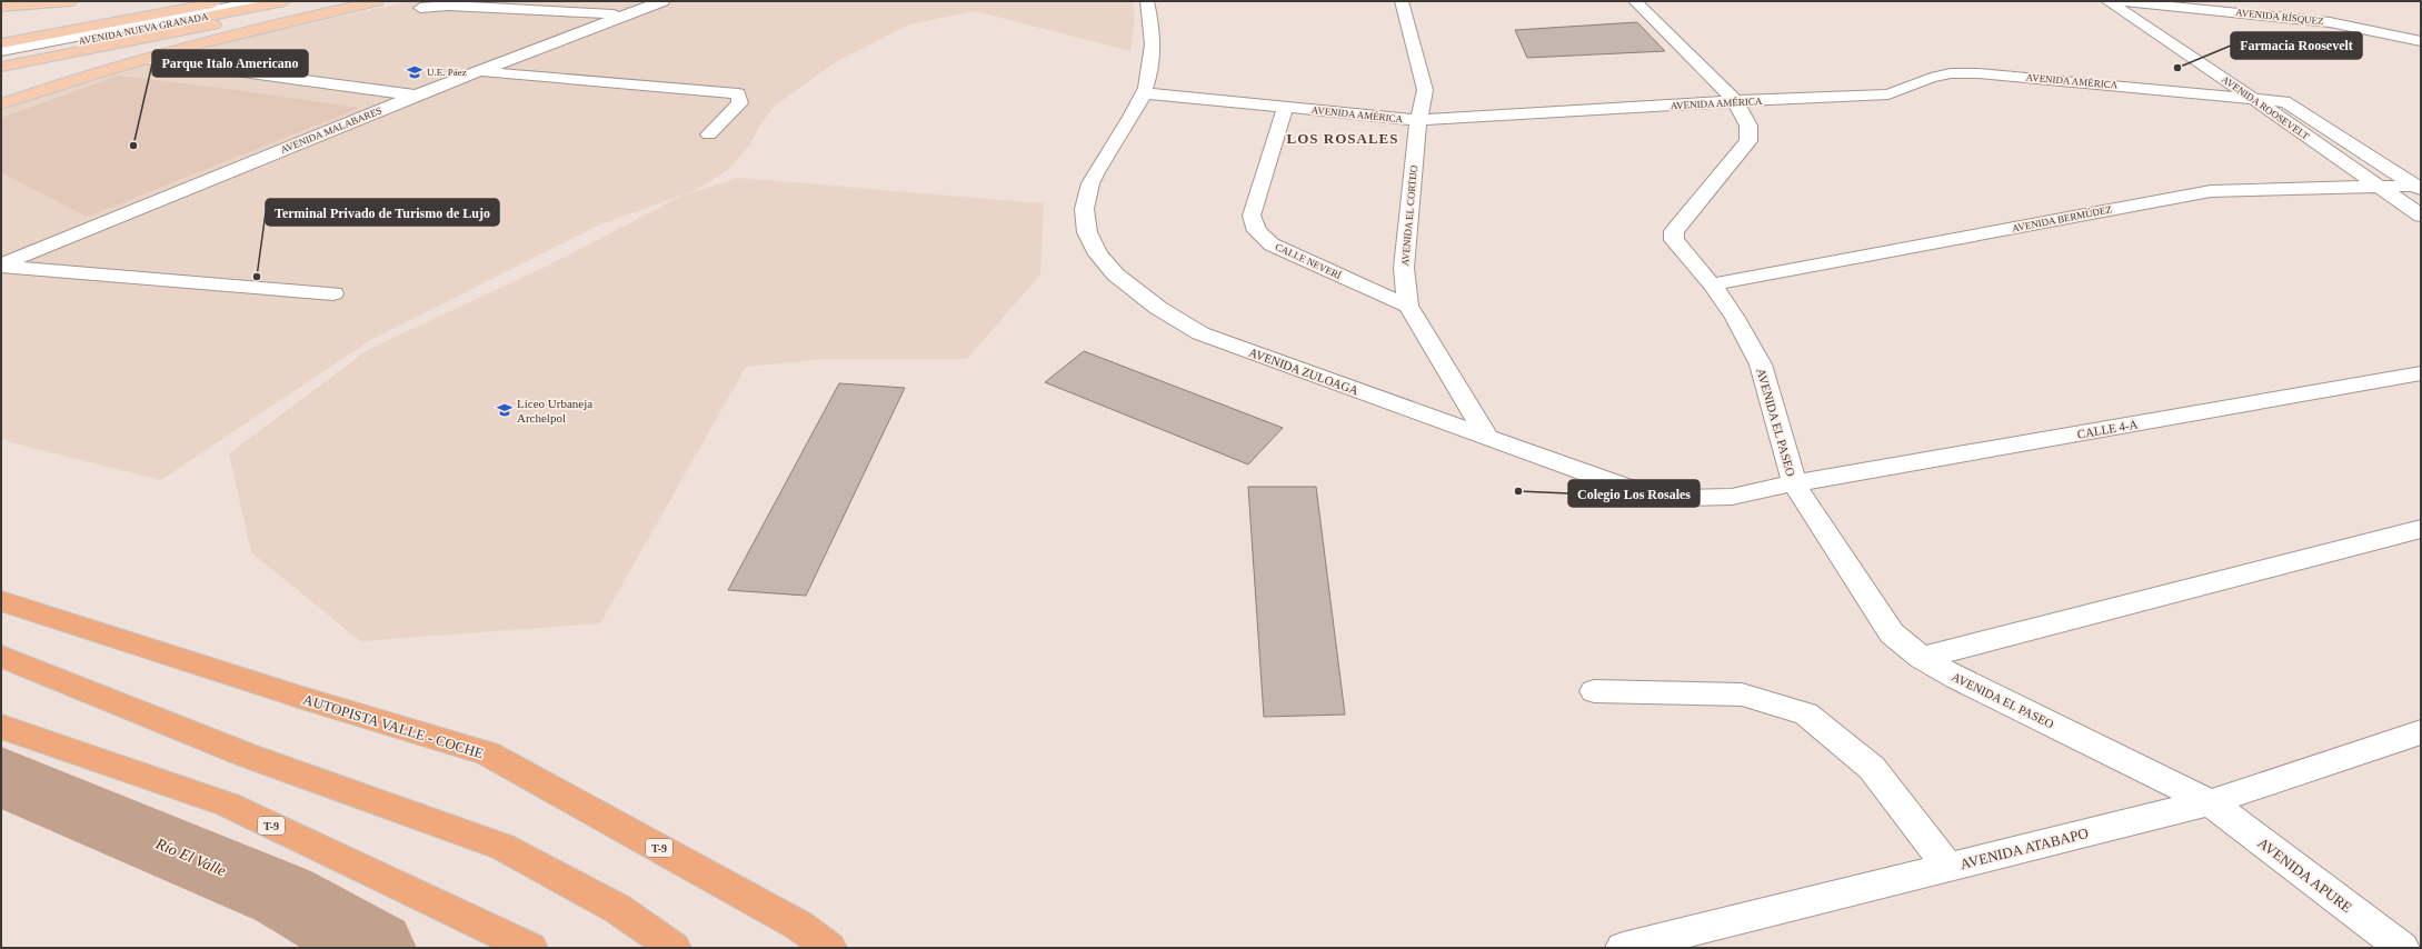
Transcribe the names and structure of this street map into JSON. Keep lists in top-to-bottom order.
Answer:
{
  "streets": {
    "highway": ["AUTOPISTA VALLE - COCHE", "T-9"],
    "main road": ["AVENIDA NUEVA GRANADA"],
    "street": [
      "AVENIDA RÍSQUEZ",
      "AVENIDA AMÉRICA",
      "AVENIDA ROOSEVELT",
      "AVENIDA MALABARES",
      "AVENIDA EL CORTIJO",
      "AVENIDA BERMÚDEZ",
      "CALLE NEVERÍ",
      "AVENIDA ZULOAGA",
      "AVENIDA EL PASEO",
      "CALLE 4-A",
      "AVENIDA ATABAPO",
      "AVENIDA APURE"
    ]
  },
  "crossings": [
    ["AVENIDA RÍSQUEZ", "AVENIDA ROOSEVELT"],
    ["AVENIDA AMÉRICA", "AVENIDA ROOSEVELT"],
    ["AVENIDA AMÉRICA", "AVENIDA EL CORTIJO"],
    ["AVENIDA AMÉRICA", "CALLE NEVERÍ"],
    ["AVENIDA AMÉRICA", "AVENIDA ZULOAGA"],
    ["AVENIDA AMÉRICA", "AVENIDA EL PASEO"],
    ["AVENIDA ROOSEVELT", "AVENIDA BERMÚDEZ"],
    ["AVENIDA EL CORTIJO", "CALLE NEVERÍ"],
    ["AVENIDA EL CORTIJO", "AVENIDA ZULOAGA"],
    ["AVENIDA BERMÚDEZ", "AVENIDA EL PASEO"],
    ["AVENIDA ZULOAGA", "AVENIDA EL PASEO"],
    ["AVENIDA ZULOAGA", "CALLE 4-A"],
    ["AVENIDA EL PASEO", "CALLE 4-A"],
    ["AVENIDA EL PASEO", "AVENIDA ATABAPO"],
    ["AVENIDA EL PASEO", "AVENIDA APURE"],
    ["AVENIDA ATABAPO", "AVENIDA APURE"]
  ],
  "districts": ["LOS ROSALES"],
  "water": ["Río El Valle"],
  "places": {
    "other": [
      "Farmacia Roosevelt",
      "Parque Italo Americano",
      "Terminal Privado de Turismo de Lujo",
      "Colegio Los Rosales"
    ],
    "school or university": ["U.E. Páez", "Liceo Urbaneja Archelpol"]
  }
}
